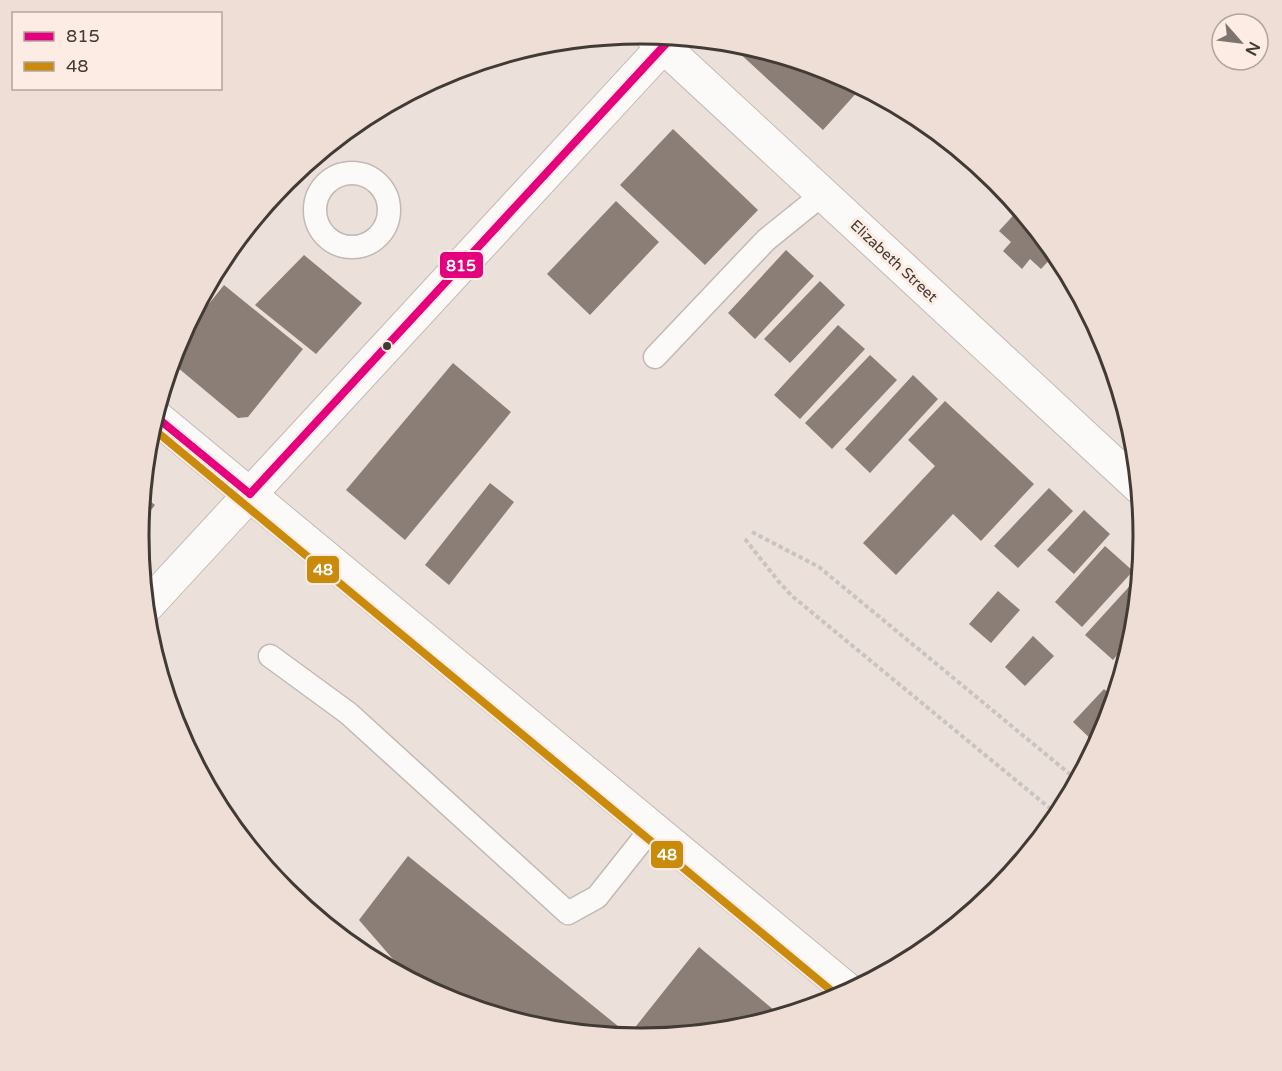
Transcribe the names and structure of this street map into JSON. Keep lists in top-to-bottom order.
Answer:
{
  "streets": {
    "street": ["Elizabeth Street"]
  },
  "lines": ["transit line 815", "transit line 48"],
  "legend": ["815", "48"],
  "north": "bottom right"
}
